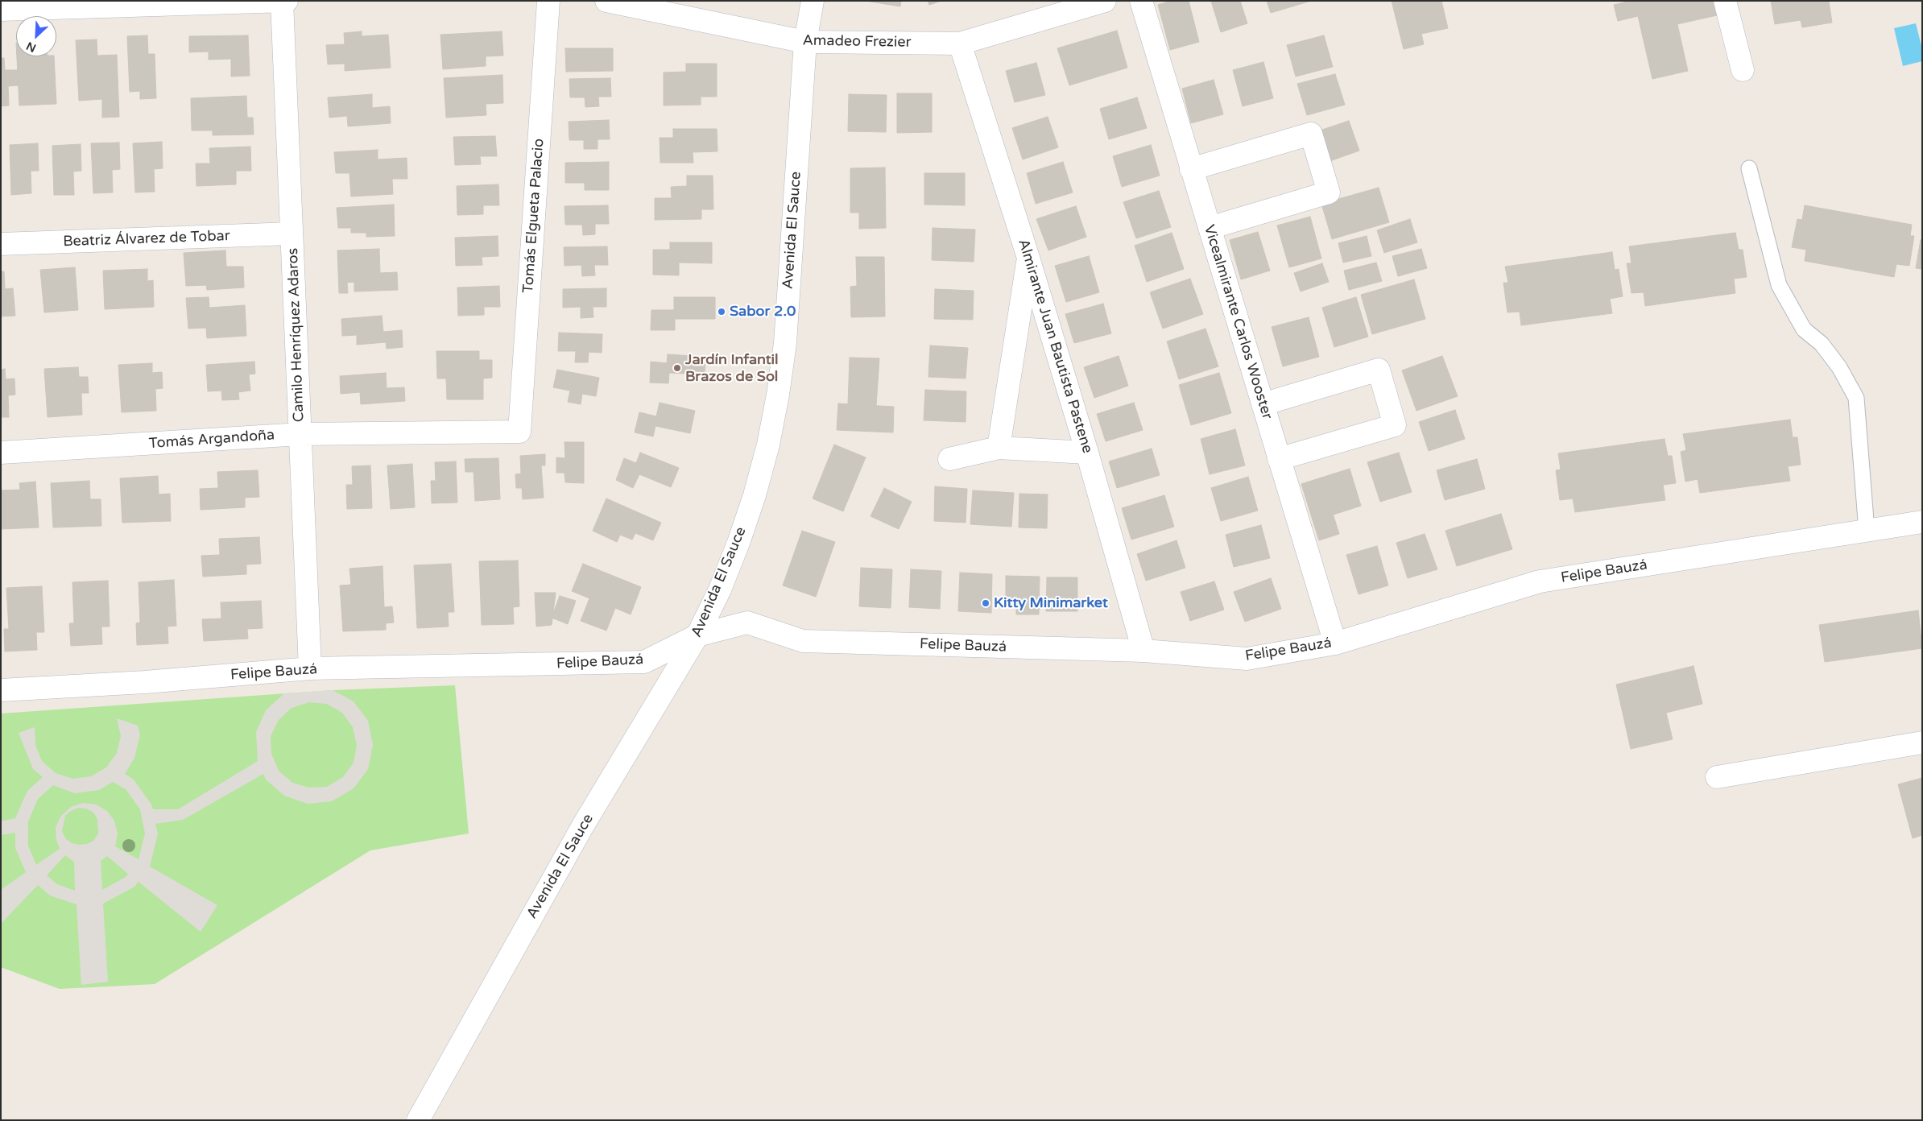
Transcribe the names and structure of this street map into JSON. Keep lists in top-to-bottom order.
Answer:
{
  "streets": {
    "street": [
      "Amadeo Frezier",
      "Tomás Elgueta Palacio",
      "Avenida El Sauce",
      "Beatriz Álvarez de Tobar",
      "Vicealmirante Carlos Wooster",
      "Camilo Henríquez Adaros",
      "Almirante Juan Bautista Pastene",
      "Tomás Argandoña",
      "Felipe Bauzá"
    ]
  },
  "crossings": [
    ["Amadeo Frezier", "Avenida El Sauce"],
    ["Amadeo Frezier", "Almirante Juan Bautista Pastene"],
    ["Tomás Elgueta Palacio", "Tomás Argandoña"],
    ["Avenida El Sauce", "Felipe Bauzá"],
    ["Beatriz Álvarez de Tobar", "Camilo Henríquez Adaros"],
    ["Vicealmirante Carlos Wooster", "Felipe Bauzá"],
    ["Camilo Henríquez Adaros", "Tomás Argandoña"],
    ["Camilo Henríquez Adaros", "Felipe Bauzá"],
    ["Almirante Juan Bautista Pastene", "Felipe Bauzá"]
  ],
  "places": ["Sabor 2.0", "Jardín Infantil Brazos de Sol", "Kitty Minimarket"],
  "north": "bottom left"
}
